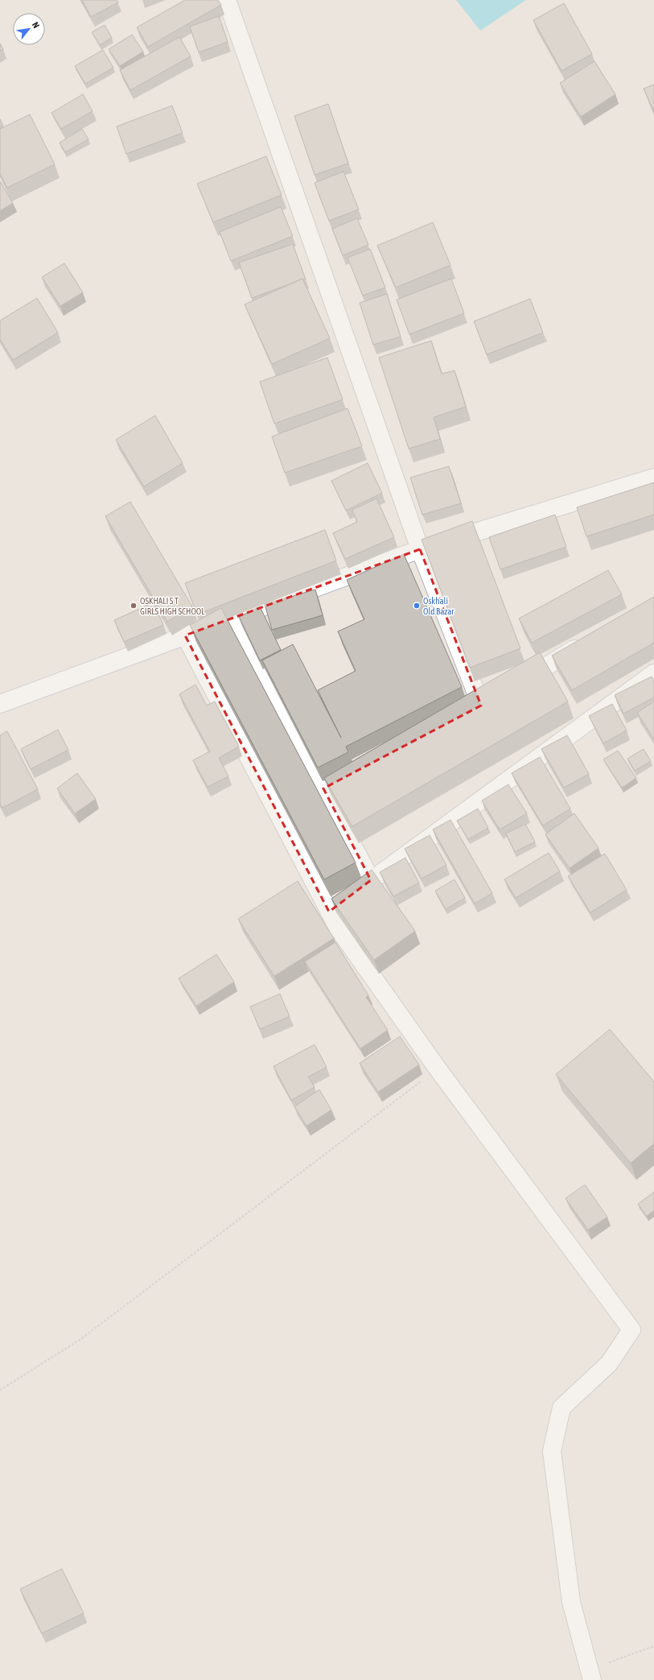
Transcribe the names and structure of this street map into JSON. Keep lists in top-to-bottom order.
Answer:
{
  "places": ["OSKHALI S T GIRLS HIGH SCHOOL", "Oskhali Old Bazar"],
  "north": "top right"
}
